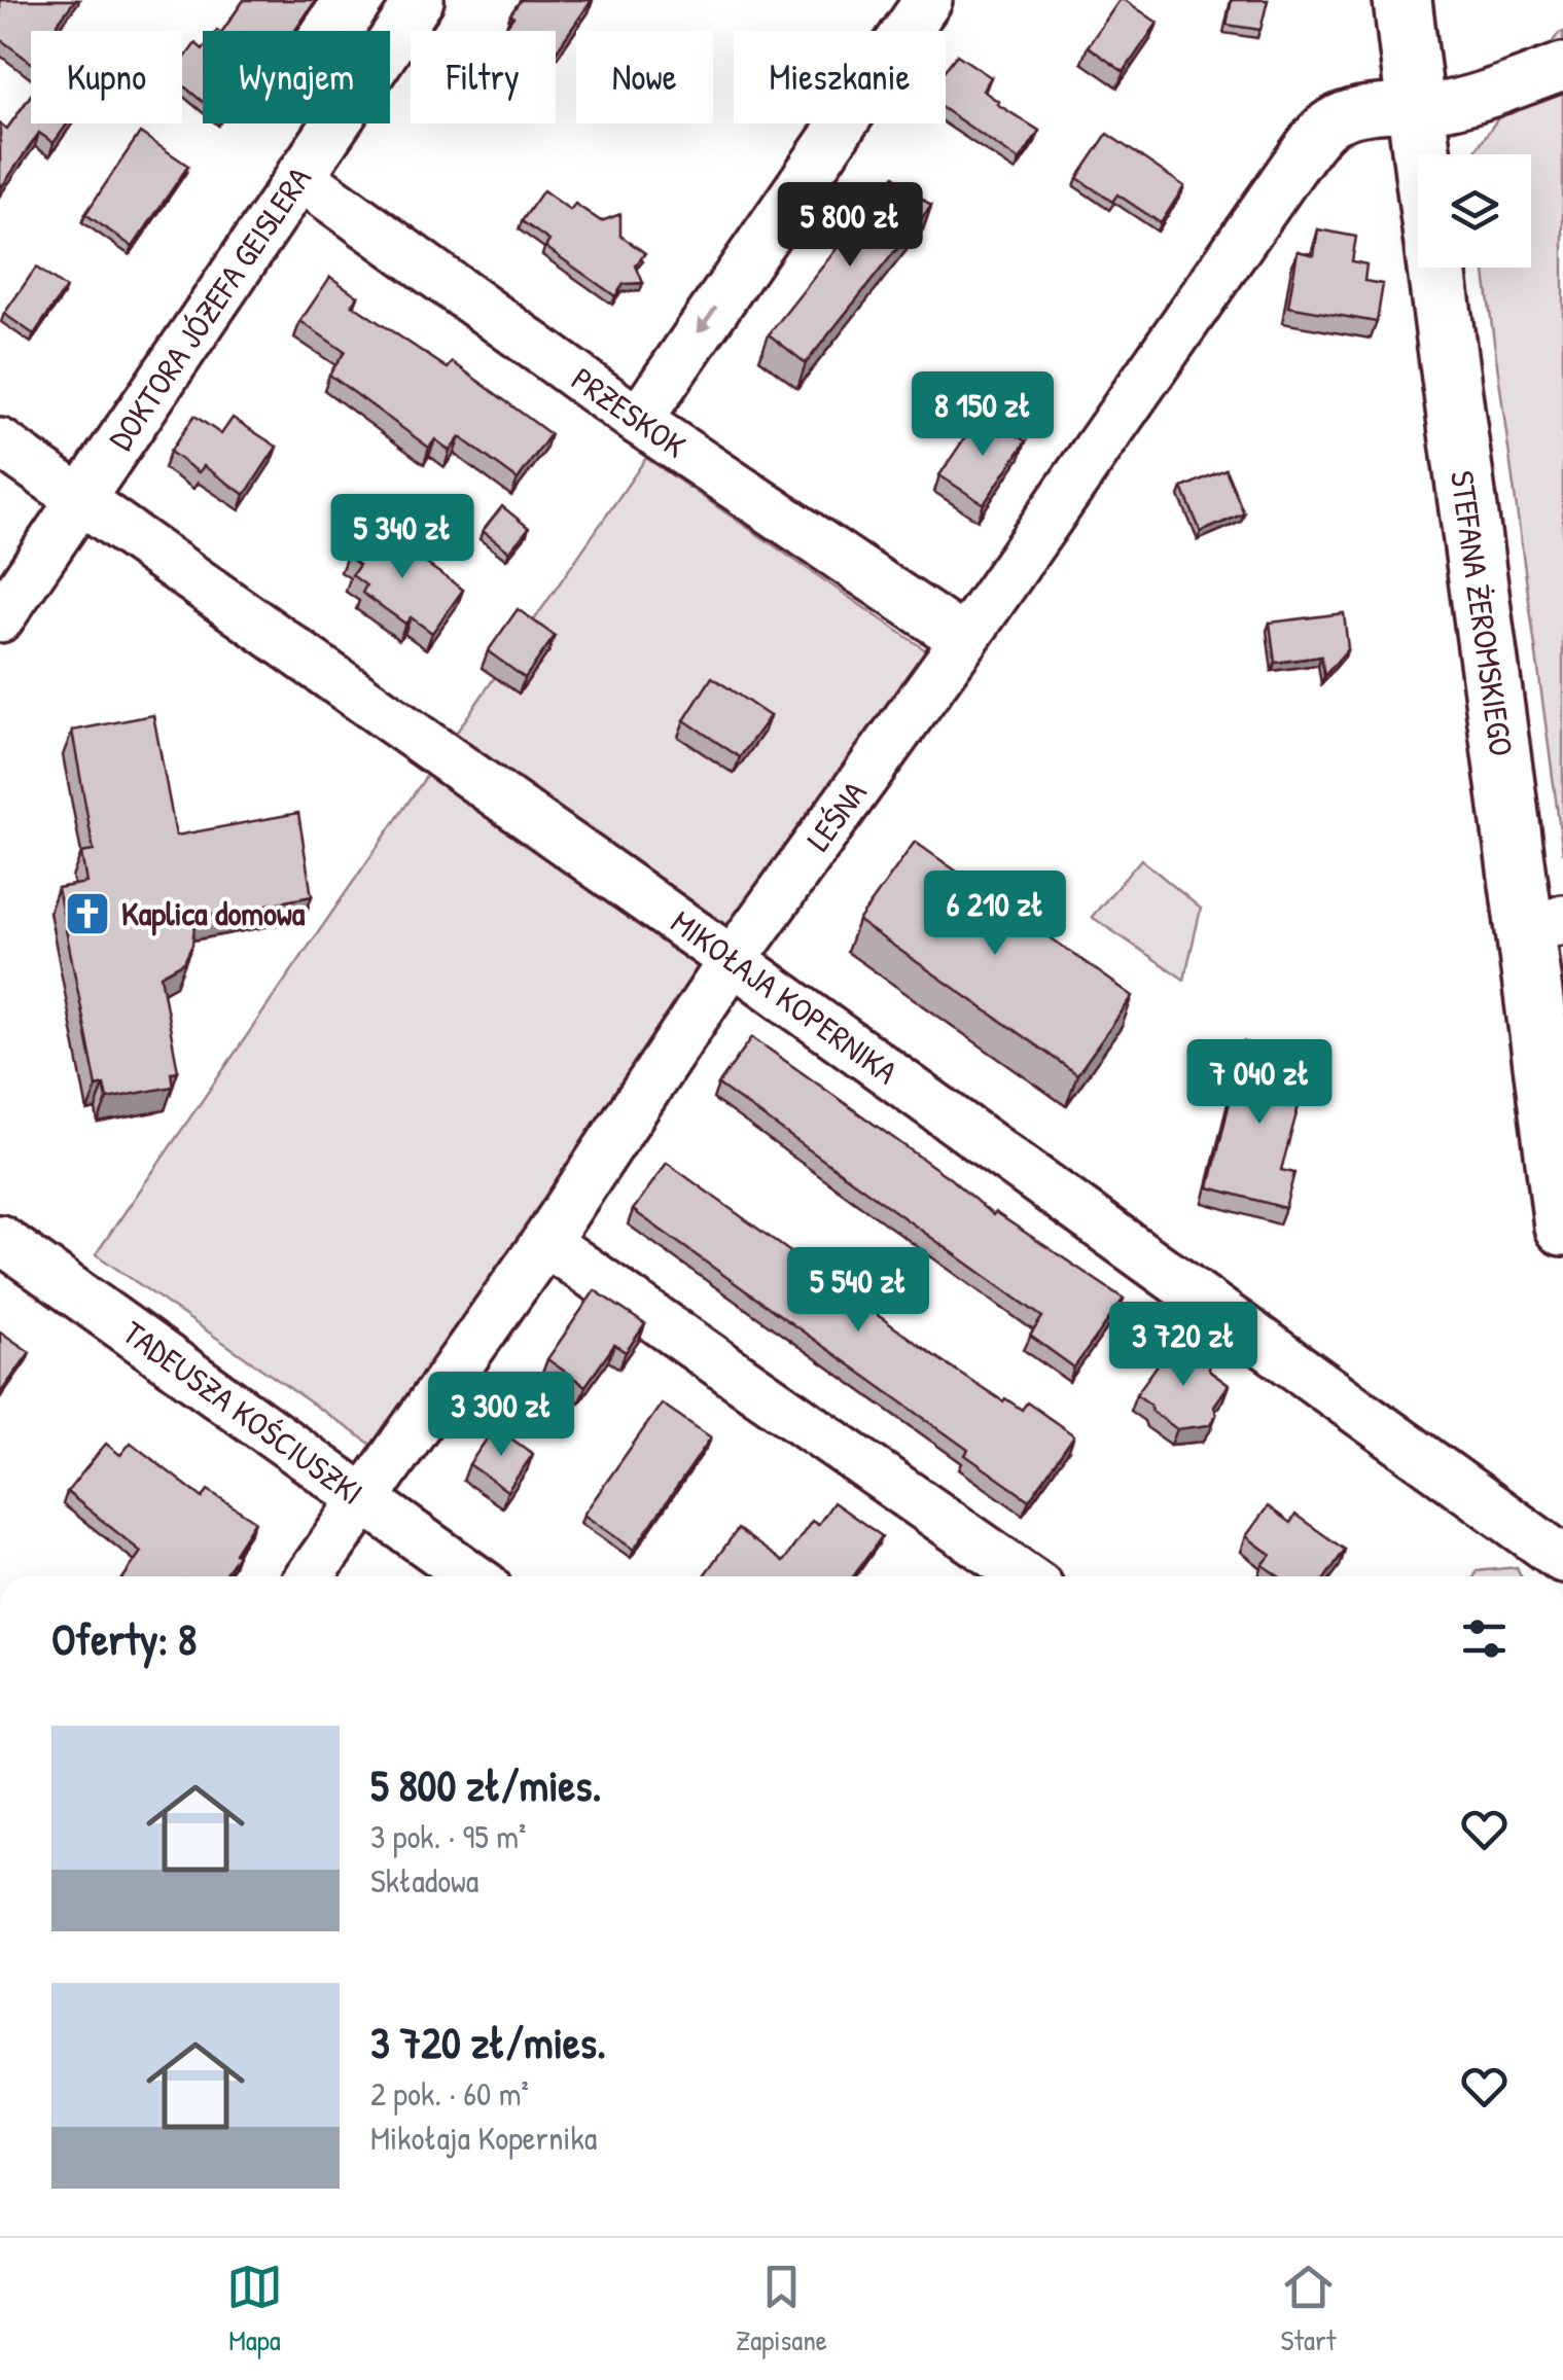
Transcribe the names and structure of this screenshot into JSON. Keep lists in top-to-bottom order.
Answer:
{
  "streets": {
    "main road": ["STEFANA ŻEROMSKIEGO"],
    "street": [
      "DOKTORA JÓZEFA GEISLERA",
      "PRZESKOK",
      "LEŚNA",
      "MIKOŁAJA KOPERNIKA",
      "TADEUSZA KOŚCIUSZKI"
    ]
  },
  "crossings": [
    ["DOKTORA JÓZEFA GEISLERA", "PRZESKOK"],
    ["DOKTORA JÓZEFA GEISLERA", "MIKOŁAJA KOPERNIKA"],
    ["PRZESKOK", "LEŚNA"],
    ["STEFANA ŻEROMSKIEGO", "LEŚNA"],
    ["LEŚNA", "MIKOŁAJA KOPERNIKA"],
    ["LEŚNA", "TADEUSZA KOŚCIUSZKI"]
  ],
  "places": {
    "church": ["Kaplica domowa"]
  },
  "page": {
    "chip": [
      "Kupno",
      "Wynajem",
      "Filtry",
      "Nowe",
      "Mieszkanie"
    ],
    "price": [
      "5 800 zł",
      "8 150 zł",
      "5 340 zł",
      "6 210 zł",
      "7 040 zł",
      "5 540 zł",
      "3 720 zł",
      "3 300 zł"
    ],
    "heading": "Oferty: 8",
    "list": [
      {
        "name": "5 800 zł/mies.",
        "note": "3 pok. · 95 m² · Składowa"
      },
      {
        "name": "3 720 zł/mies.",
        "note": "2 pok. · 60 m² · Mikołaja Kopernika"
      }
    ],
    "tabs": ["Mapa", "Zapisane", "Start"]
  }
}
